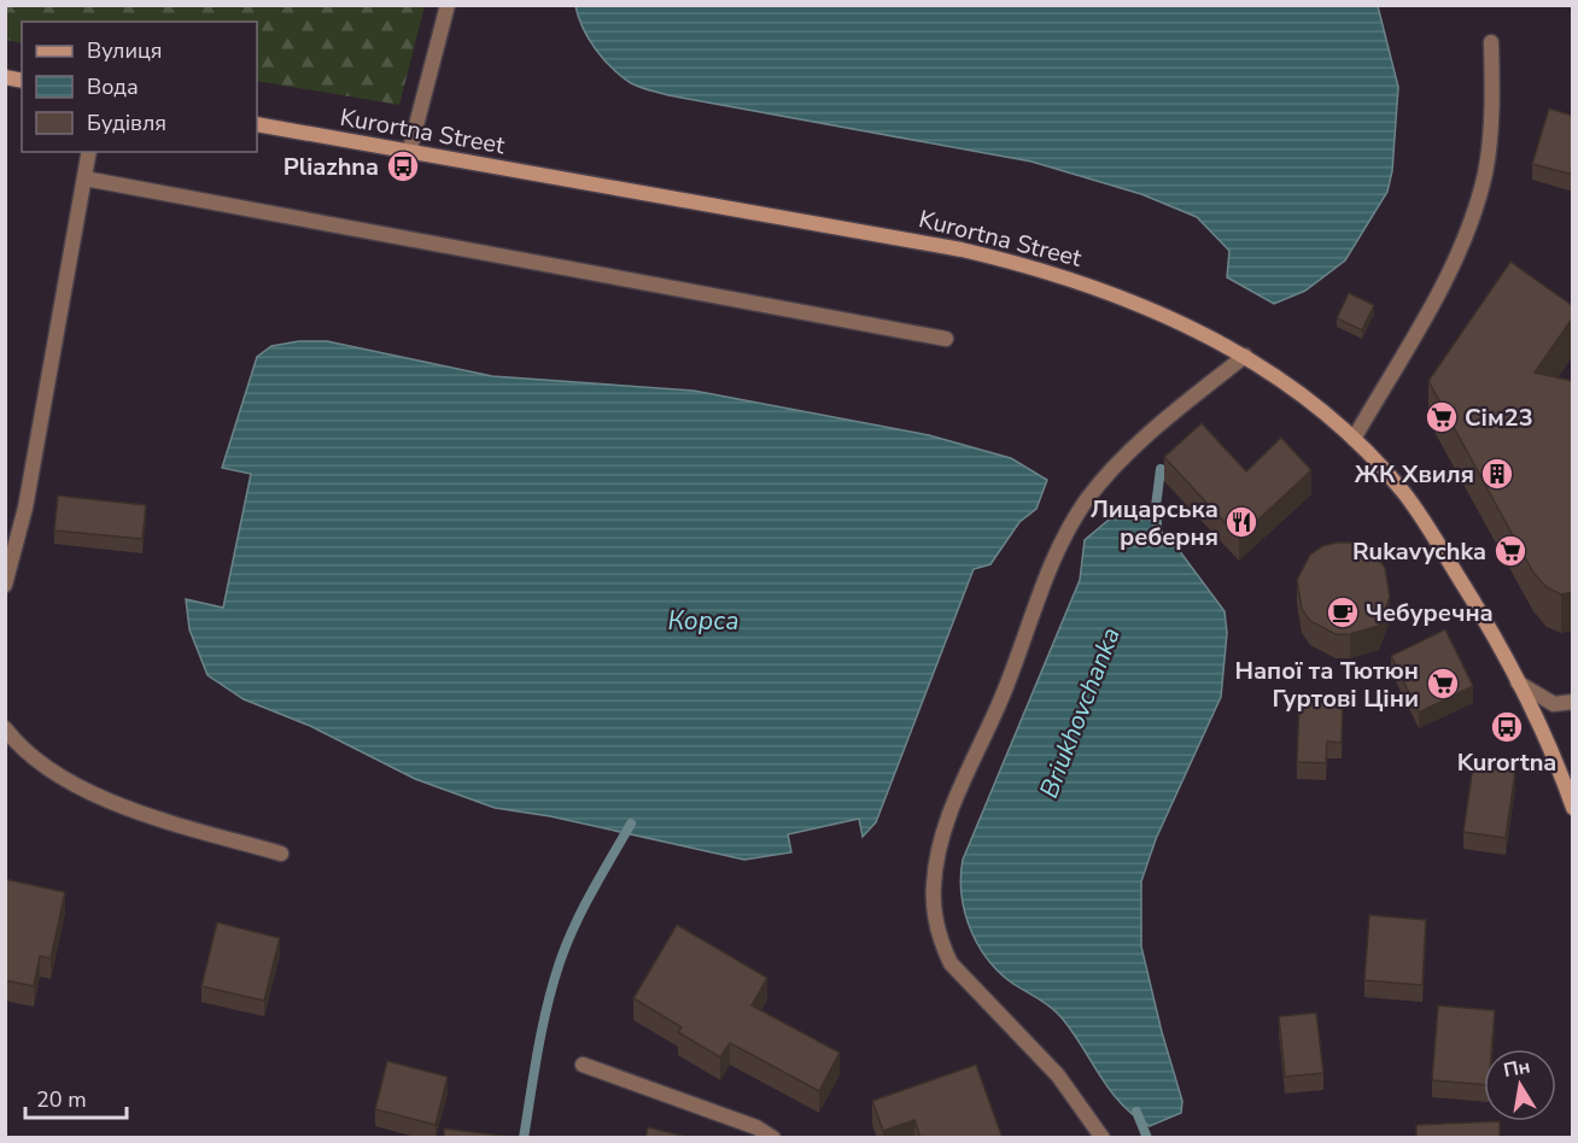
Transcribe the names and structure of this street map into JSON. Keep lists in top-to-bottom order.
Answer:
{
  "streets": {
    "main road": ["Kurortna Street"]
  },
  "water": ["Корса", "Briukhovchanka"],
  "places": {
    "bus stop": ["Pliazhna", "Kurortna"],
    "supermarket": ["Сім23", "Rukavychka", "Напої та Тютюн Гуртові Ціни"],
    "building": ["ЖК Хвиля"],
    "restaurant": ["Лицарська реберня"],
    "cafe": ["Чебуречна"]
  },
  "legend": ["Вулиця", "Вода", "Будівля"],
  "scale_bar": "20 m",
  "north": "top"
}
